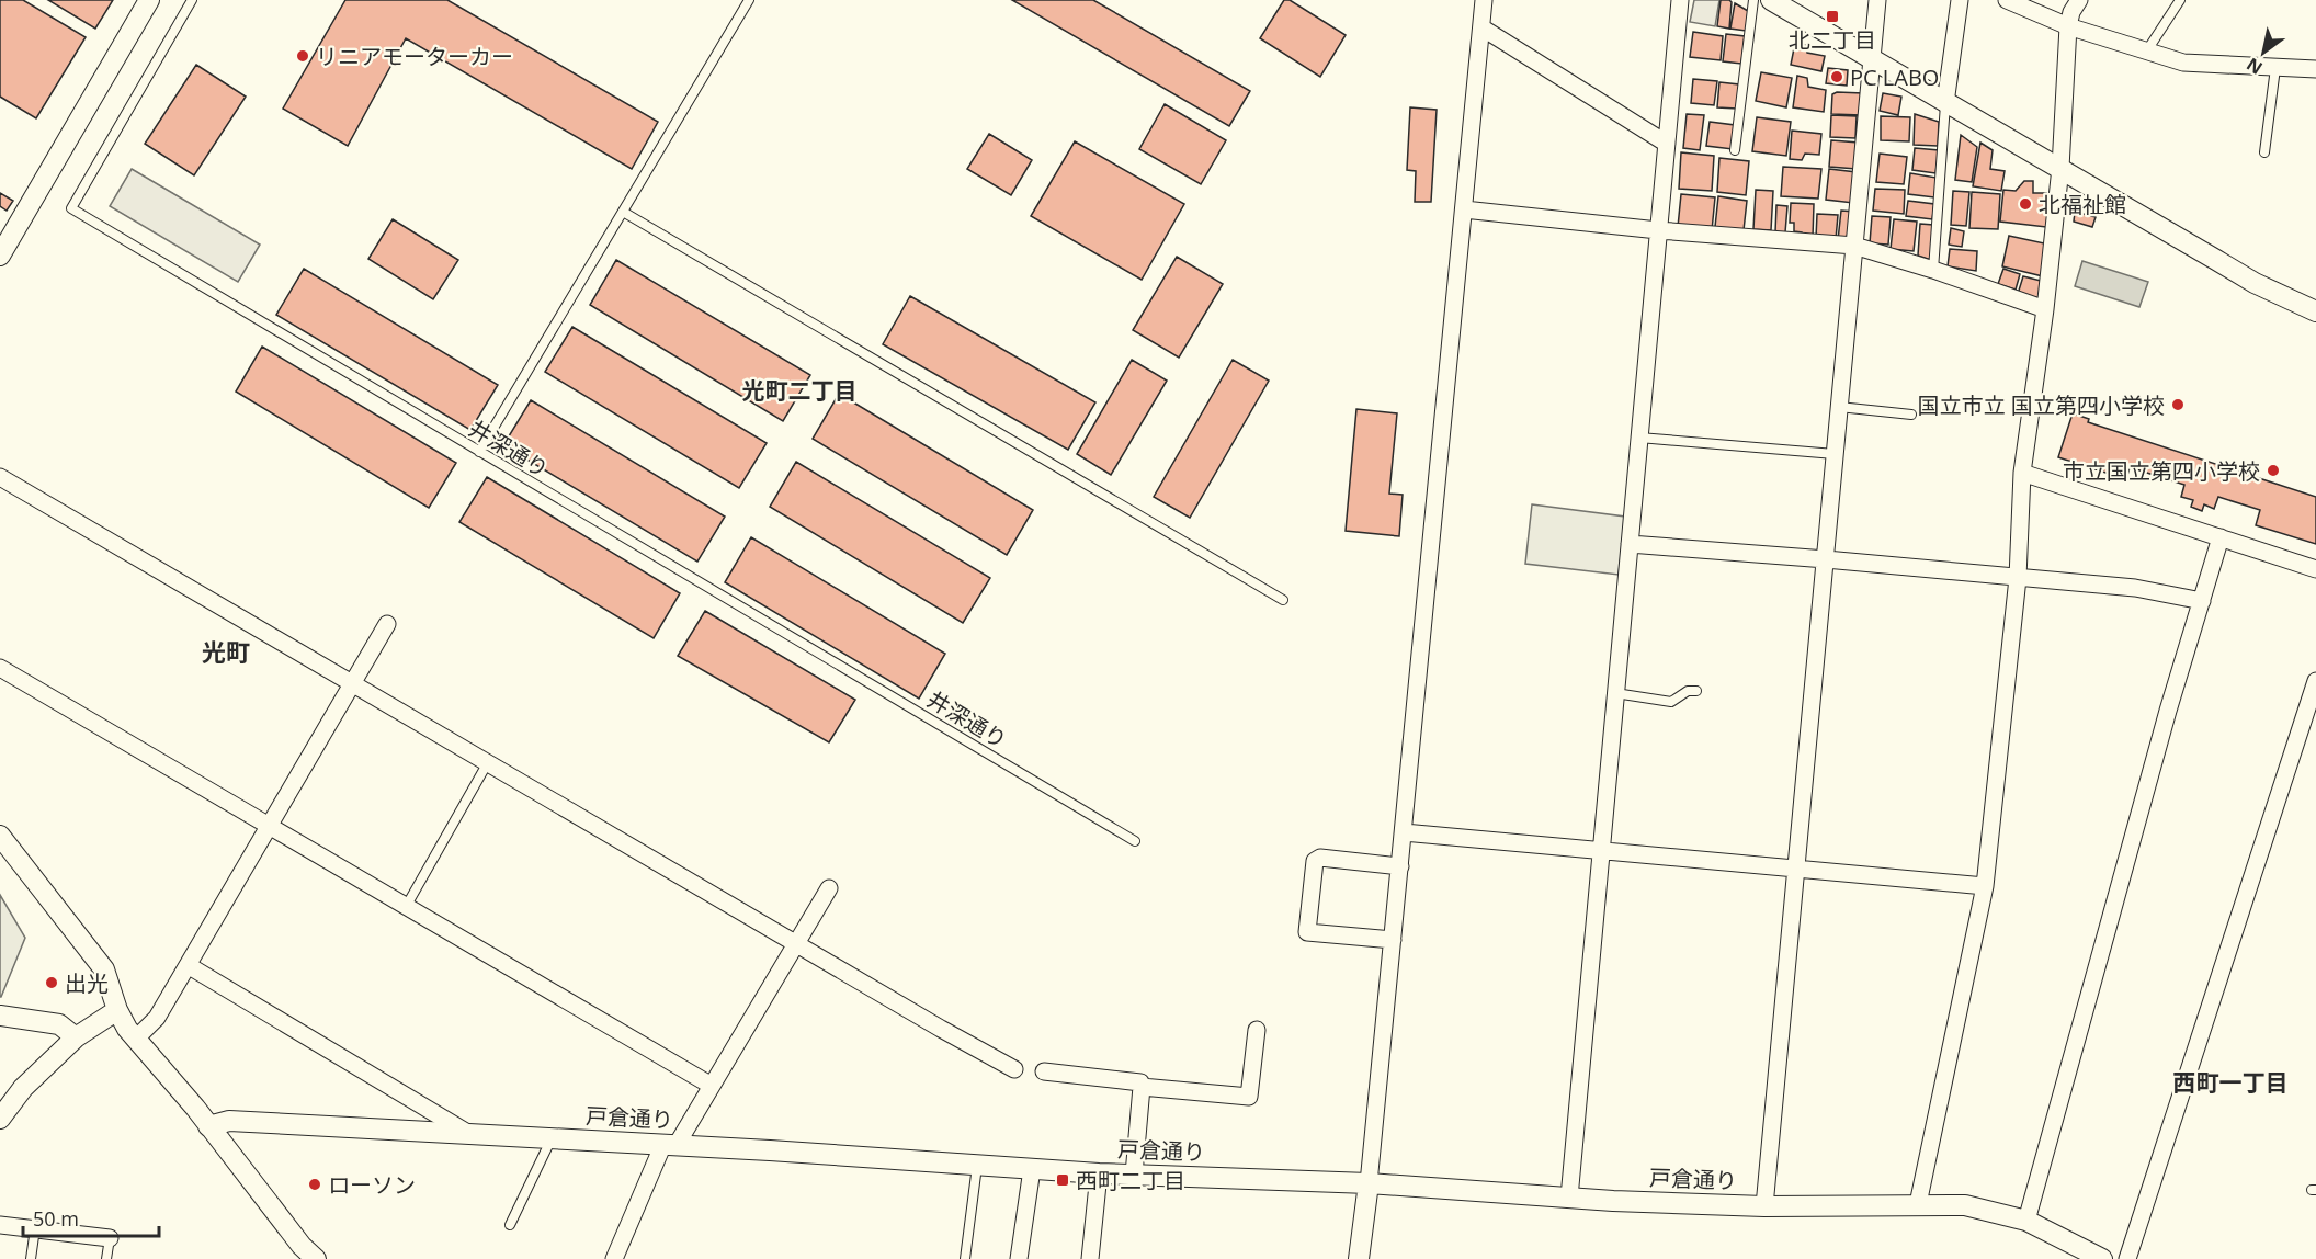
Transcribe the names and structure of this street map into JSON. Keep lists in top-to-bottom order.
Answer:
{
  "streets": {
    "street": ["戸倉通り"],
    "lane": ["井深通り"]
  },
  "districts": ["光町二丁目", "光町", "西町一丁目"],
  "places": {
    "transit": ["北二丁目", "西町二丁目"],
    "other": [
      "リニアモーターカー",
      "PC LABO",
      "北福祉館",
      "国立市立 国立第四小学校",
      "市立国立第四小学校",
      "出光",
      "ローソン"
    ]
  },
  "scale_bar": "50 m",
  "north": "bottom left"
}
